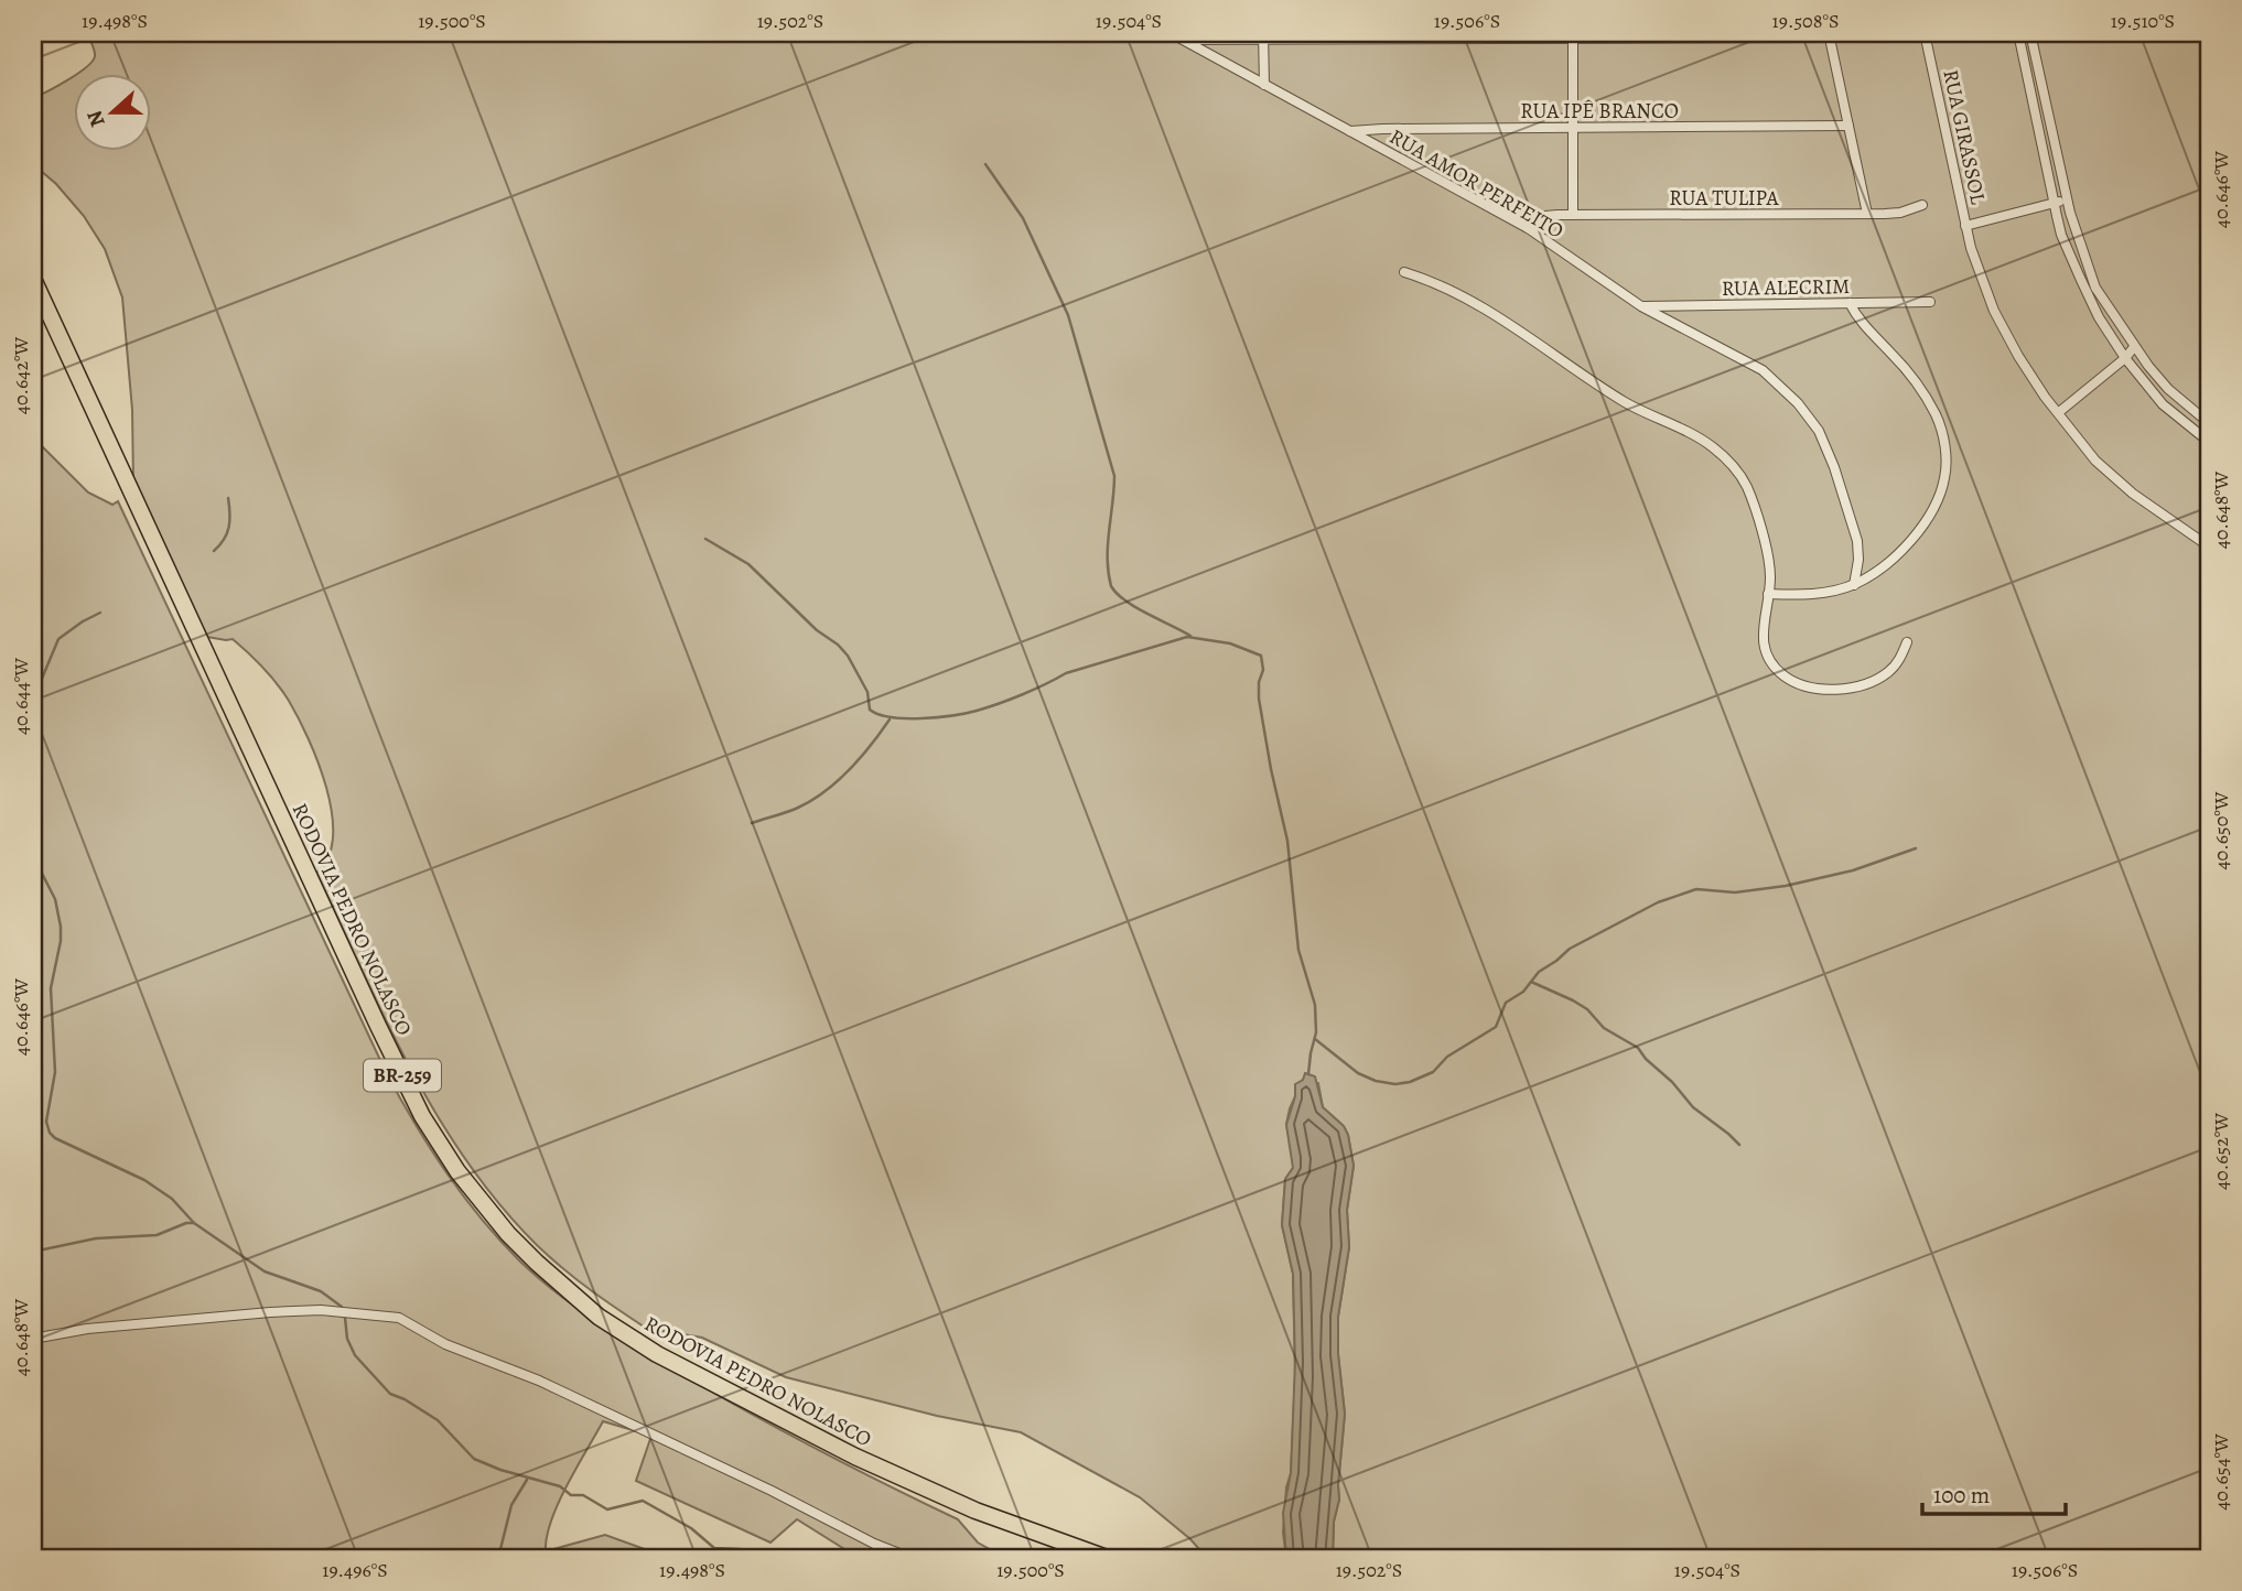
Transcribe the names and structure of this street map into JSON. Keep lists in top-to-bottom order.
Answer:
{
  "streets": {
    "highway": ["RODOVIA PEDRO NOLASCO", "BR-259"],
    "street": [
      "RUA IPÊ BRANCO",
      "RUA GIRASSOL",
      "RUA AMOR PERFEITO",
      "RUA TULIPA",
      "RUA ALECRIM"
    ]
  },
  "crossings": [
    ["RUA IPÊ BRANCO", "RUA AMOR PERFEITO"],
    ["RUA AMOR PERFEITO", "RUA TULIPA"],
    ["RUA AMOR PERFEITO", "RUA ALECRIM"]
  ],
  "scale_bar": "100 m",
  "north": "left",
  "coordinates": [
    "19.498°S",
    "19.500°S",
    "19.502°S",
    "19.504°S",
    "19.506°S",
    "19.508°S",
    "19.510°S",
    "40.646°W",
    "40.642°W",
    "40.648°W",
    "40.644°W",
    "40.650°W",
    "40.652°W",
    "40.654°W",
    "19.496°S"
  ]
}
